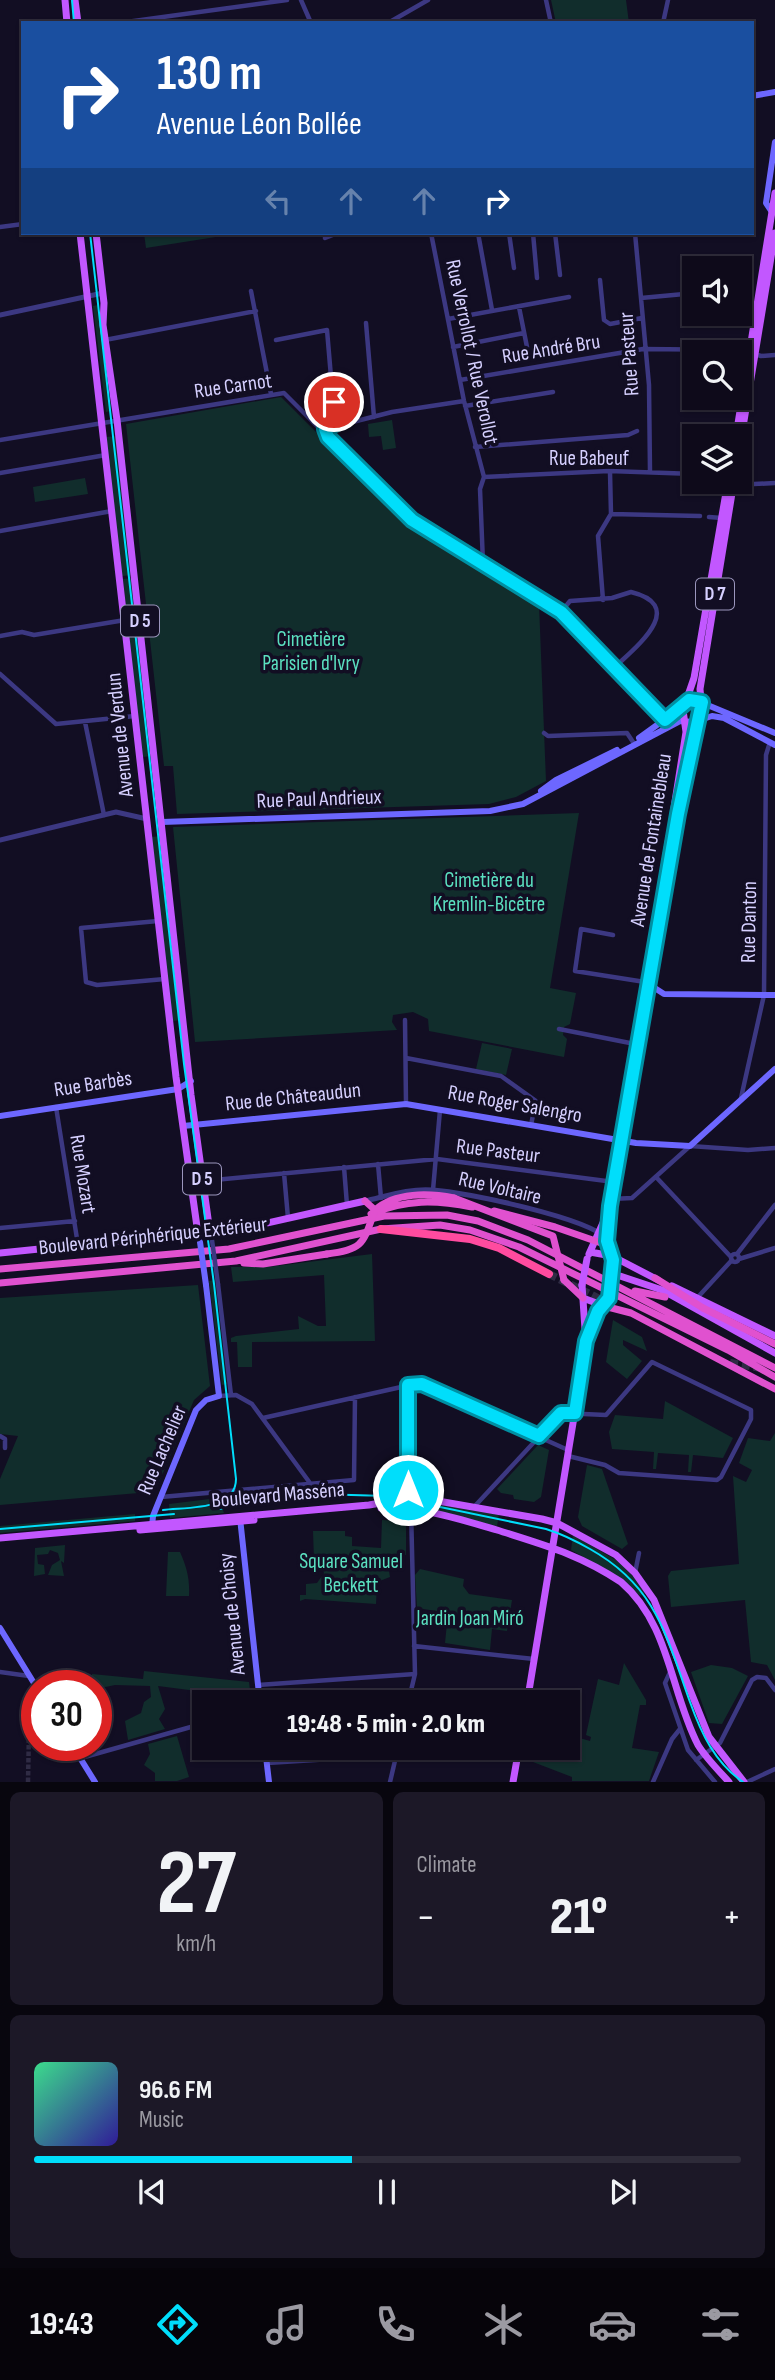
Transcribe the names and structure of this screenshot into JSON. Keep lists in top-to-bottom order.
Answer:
{
  "streets": {
    "highway": ["Boulevard Périphérique Extérieur"],
    "main road": [
      "D 7",
      "D 5",
      "Avenue de Verdun",
      "Rue Paul Andrieux",
      "Avenue de Fontainebleau",
      "Rue Barbès",
      "Rue de Châteaudun",
      "Rue Roger Salengro",
      "Rue Lachelier",
      "Boulevard Masséna",
      "Avenue de Choisy"
    ],
    "street": [
      "Rue André Bru",
      "Rue Verrollot / Rue Verollot",
      "Rue Pasteur",
      "Rue Carnot",
      "Rue Babeuf",
      "Rue Danton",
      "Rue Mozart",
      "Rue Voltaire"
    ]
  },
  "crossings": [
    ["Rue André Bru", "Rue Verrollot / Rue Verollot"],
    ["Rue André Bru", "Rue Pasteur"],
    ["Rue Verrollot / Rue Verollot", "Rue Babeuf"],
    ["Rue Pasteur", "Rue Babeuf"],
    ["Rue Pasteur", "Avenue de Verdun"],
    ["Rue Pasteur", "Avenue de Fontainebleau"],
    ["Rue Carnot", "Avenue de Verdun"],
    ["Rue Carnot", "Rue Paul Andrieux"],
    ["Avenue de Verdun", "Rue Paul Andrieux"],
    ["Avenue de Verdun", "Rue Barbès"],
    ["Avenue de Verdun", "Rue de Châteaudun"],
    ["Avenue de Fontainebleau", "Rue Roger Salengro"],
    ["Avenue de Fontainebleau", "Rue Voltaire"],
    ["Rue Barbès", "Rue Mozart"],
    ["Rue de Châteaudun", "Rue Roger Salengro"],
    ["Rue Lachelier", "Boulevard Masséna"],
    ["Boulevard Masséna", "Avenue de Choisy"]
  ],
  "parks": [
    "Cimetière Parisien d'Ivry",
    "Cimetière du Kremlin-Bicêtre",
    "Square Samuel Beckett",
    "Jardin Joan Miró"
  ],
  "page": {
    "turn": ["130 m", "Avenue Léon Bollée"],
    "limit": "30",
    "trip": "19:48 · 5 min · 2.0 km",
    "tile": [
      ["27", "km/h"],
      "Climate"
    ],
    "heat": ["−", "21°", "+"],
    "song": ["96.6 FM", "Music"],
    "tabs": "19:43"
  }
}
